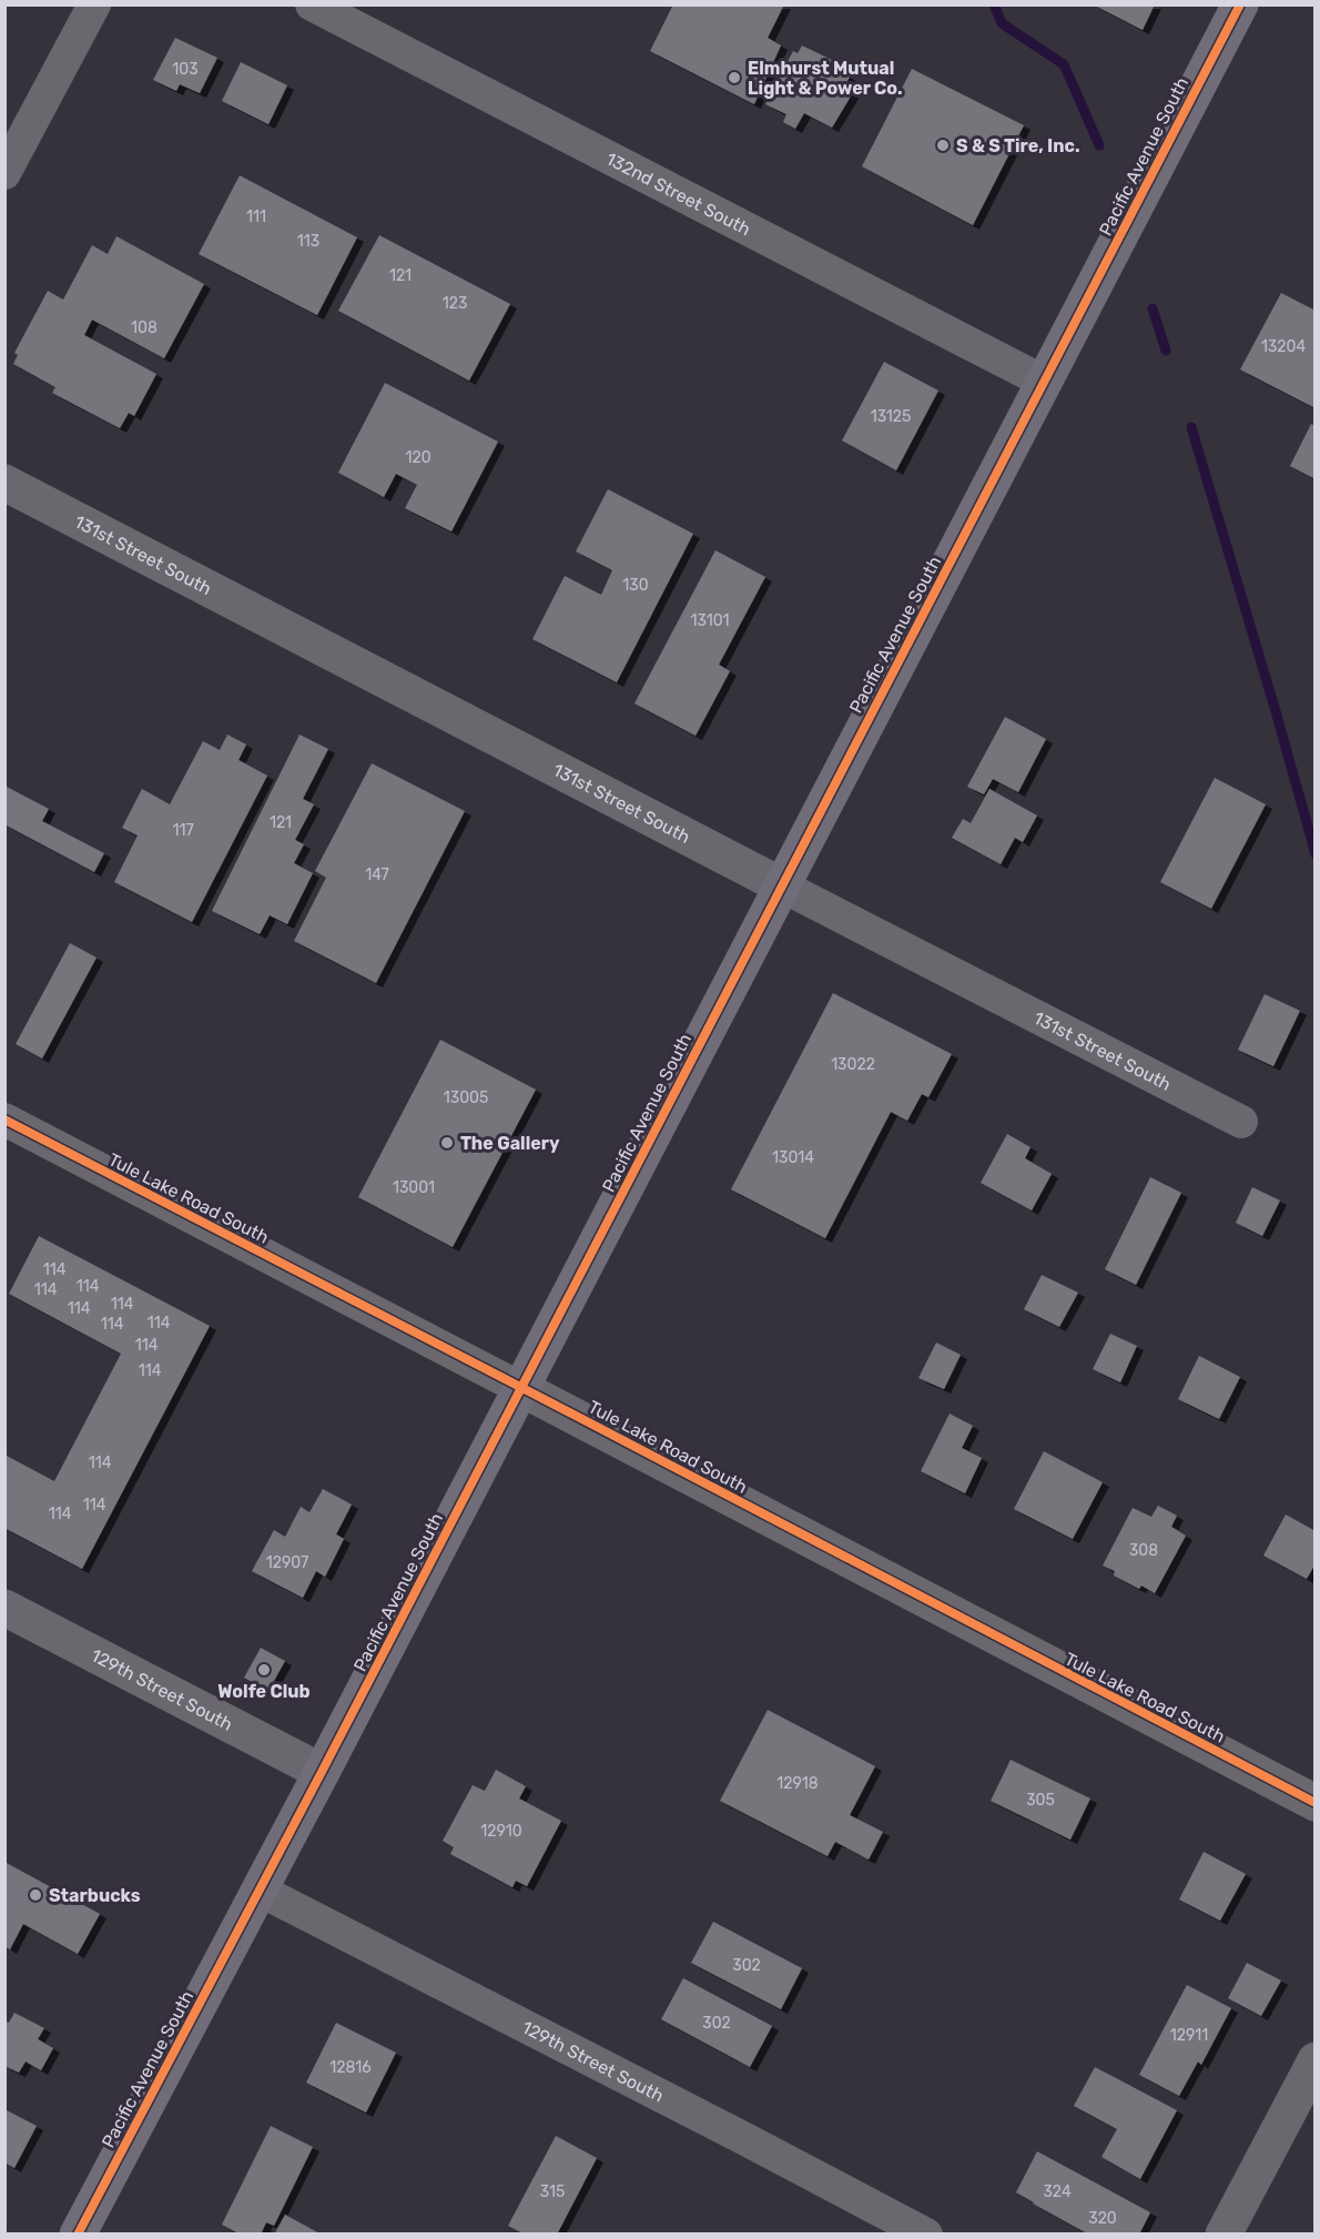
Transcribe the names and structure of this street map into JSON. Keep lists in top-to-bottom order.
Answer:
{
  "streets": {
    "main road": ["Pacific Avenue South"],
    "street": [
      "132nd Street South",
      "131st Street South",
      "Tule Lake Road South",
      "129th Street South"
    ]
  },
  "crossings": [
    ["Pacific Avenue South", "132nd Street South"],
    ["Pacific Avenue South", "131st Street South"],
    ["Pacific Avenue South", "Tule Lake Road South"],
    ["Pacific Avenue South", "129th Street South"]
  ],
  "places": [
    "Elmhurst Mutual Light & Power Co.",
    "S & S Tire, Inc.",
    "The Gallery",
    "Wolfe Club",
    "Starbucks"
  ],
  "house_numbers": [
    "103",
    "111",
    "113",
    "121",
    "123",
    "108",
    "13204",
    "13125",
    "120",
    "130",
    "13101",
    "121",
    "117",
    "147",
    "13022",
    "13005",
    "13014",
    "13001",
    "114",
    "114",
    "114",
    "114",
    "114",
    "114",
    "114",
    "114",
    "114",
    "114",
    "114",
    "114",
    "308",
    "12907",
    "12918",
    "305",
    "12910",
    "302",
    "302",
    "12911",
    "12816",
    "315",
    "324",
    "320"
  ]
}
